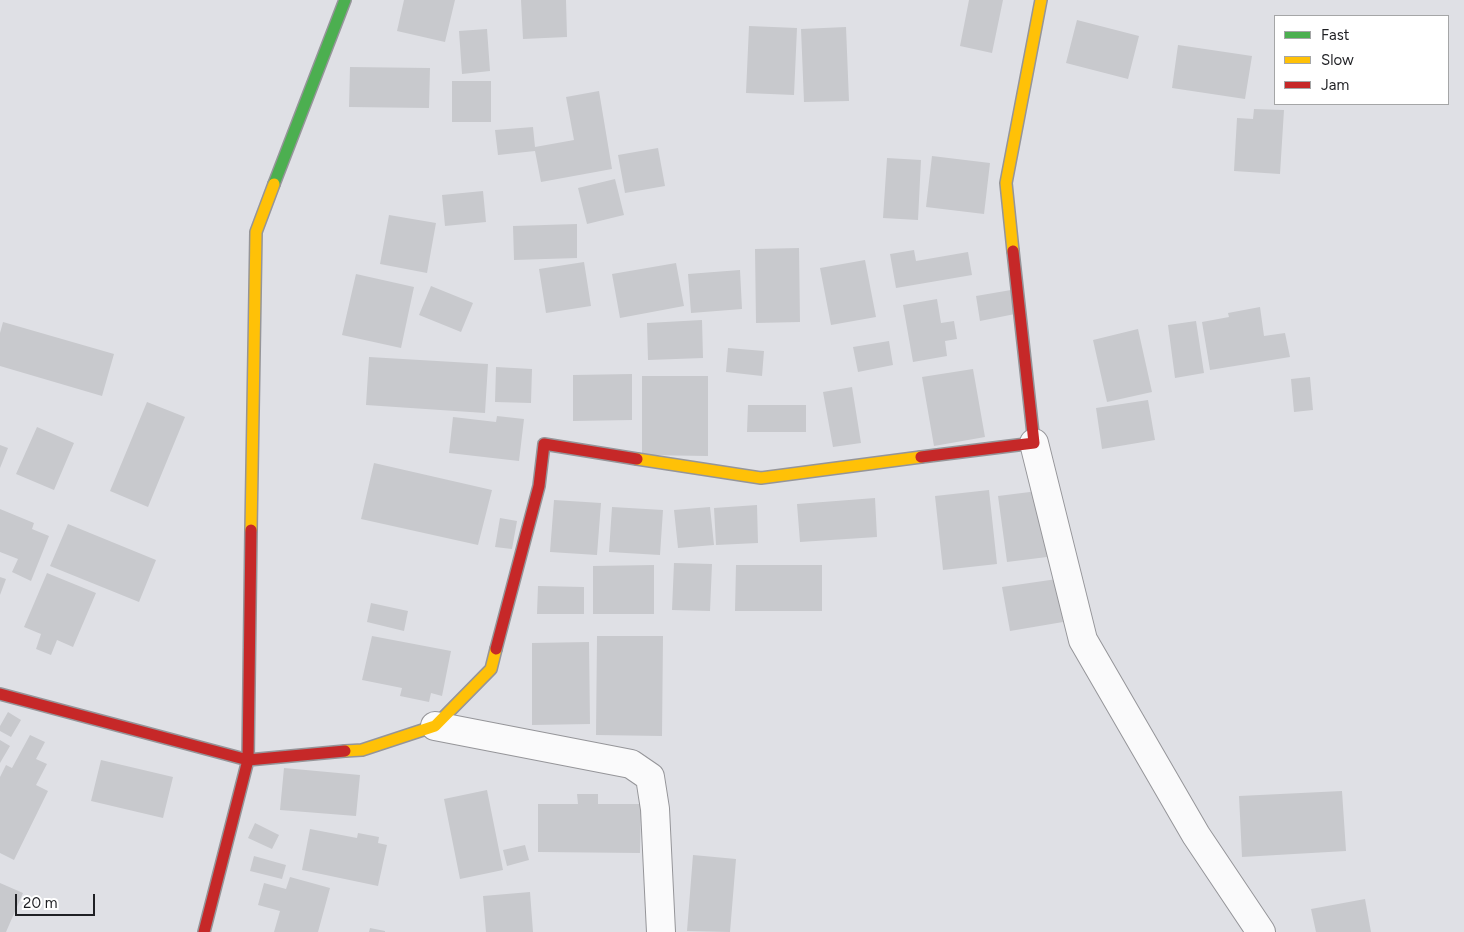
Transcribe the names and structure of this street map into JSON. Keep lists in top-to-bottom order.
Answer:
{
  "legend": ["Fast", "Slow", "Jam"],
  "scale_bar": "20 m"
}
